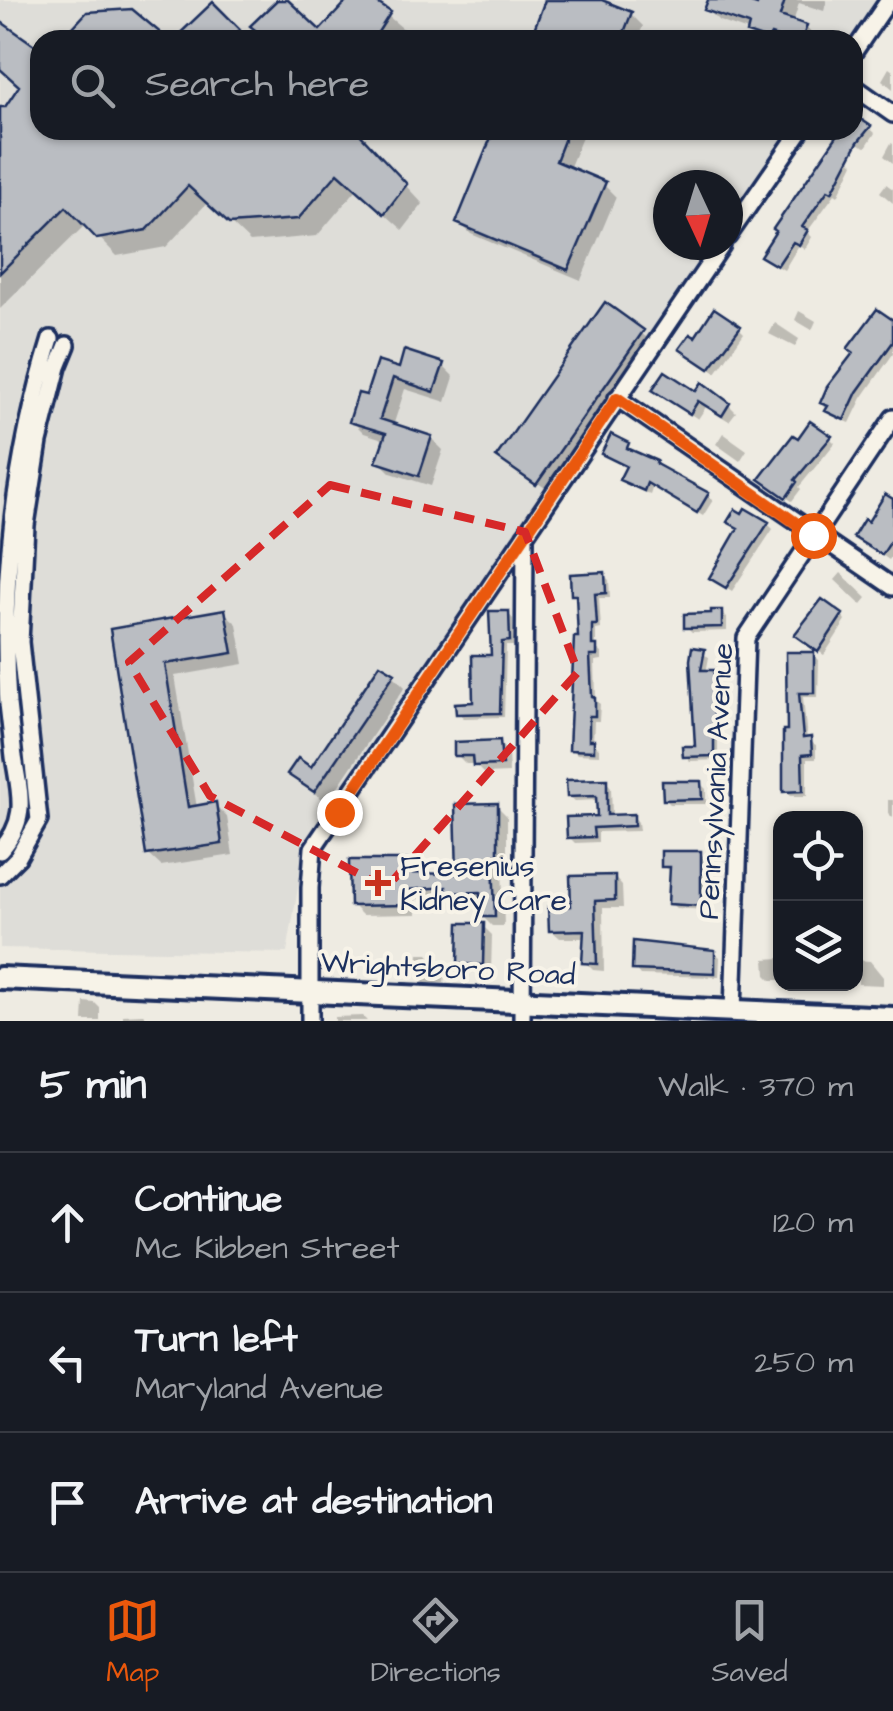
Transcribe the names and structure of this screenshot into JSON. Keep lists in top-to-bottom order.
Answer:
{
  "streets": {
    "main road": ["Wrightsboro Road"],
    "street": ["Pennsylvania Avenue"]
  },
  "crossings": [
    ["Pennsylvania Avenue", "Wrightsboro Road"]
  ],
  "places": {
    "health": ["Fresenius Kidney Care"]
  },
  "north": "bottom",
  "page": {
    "search": "Search here",
    "heading": ["5 min", "Walk · 370 m"],
    "list": [
      ["Continue", "Mc Kibben Street", "120 m"],
      ["Turn left", "Maryland Avenue", "250 m"],
      "Arrive at destination"
    ],
    "nav": ["Map", "Directions", "Saved"]
  }
}
